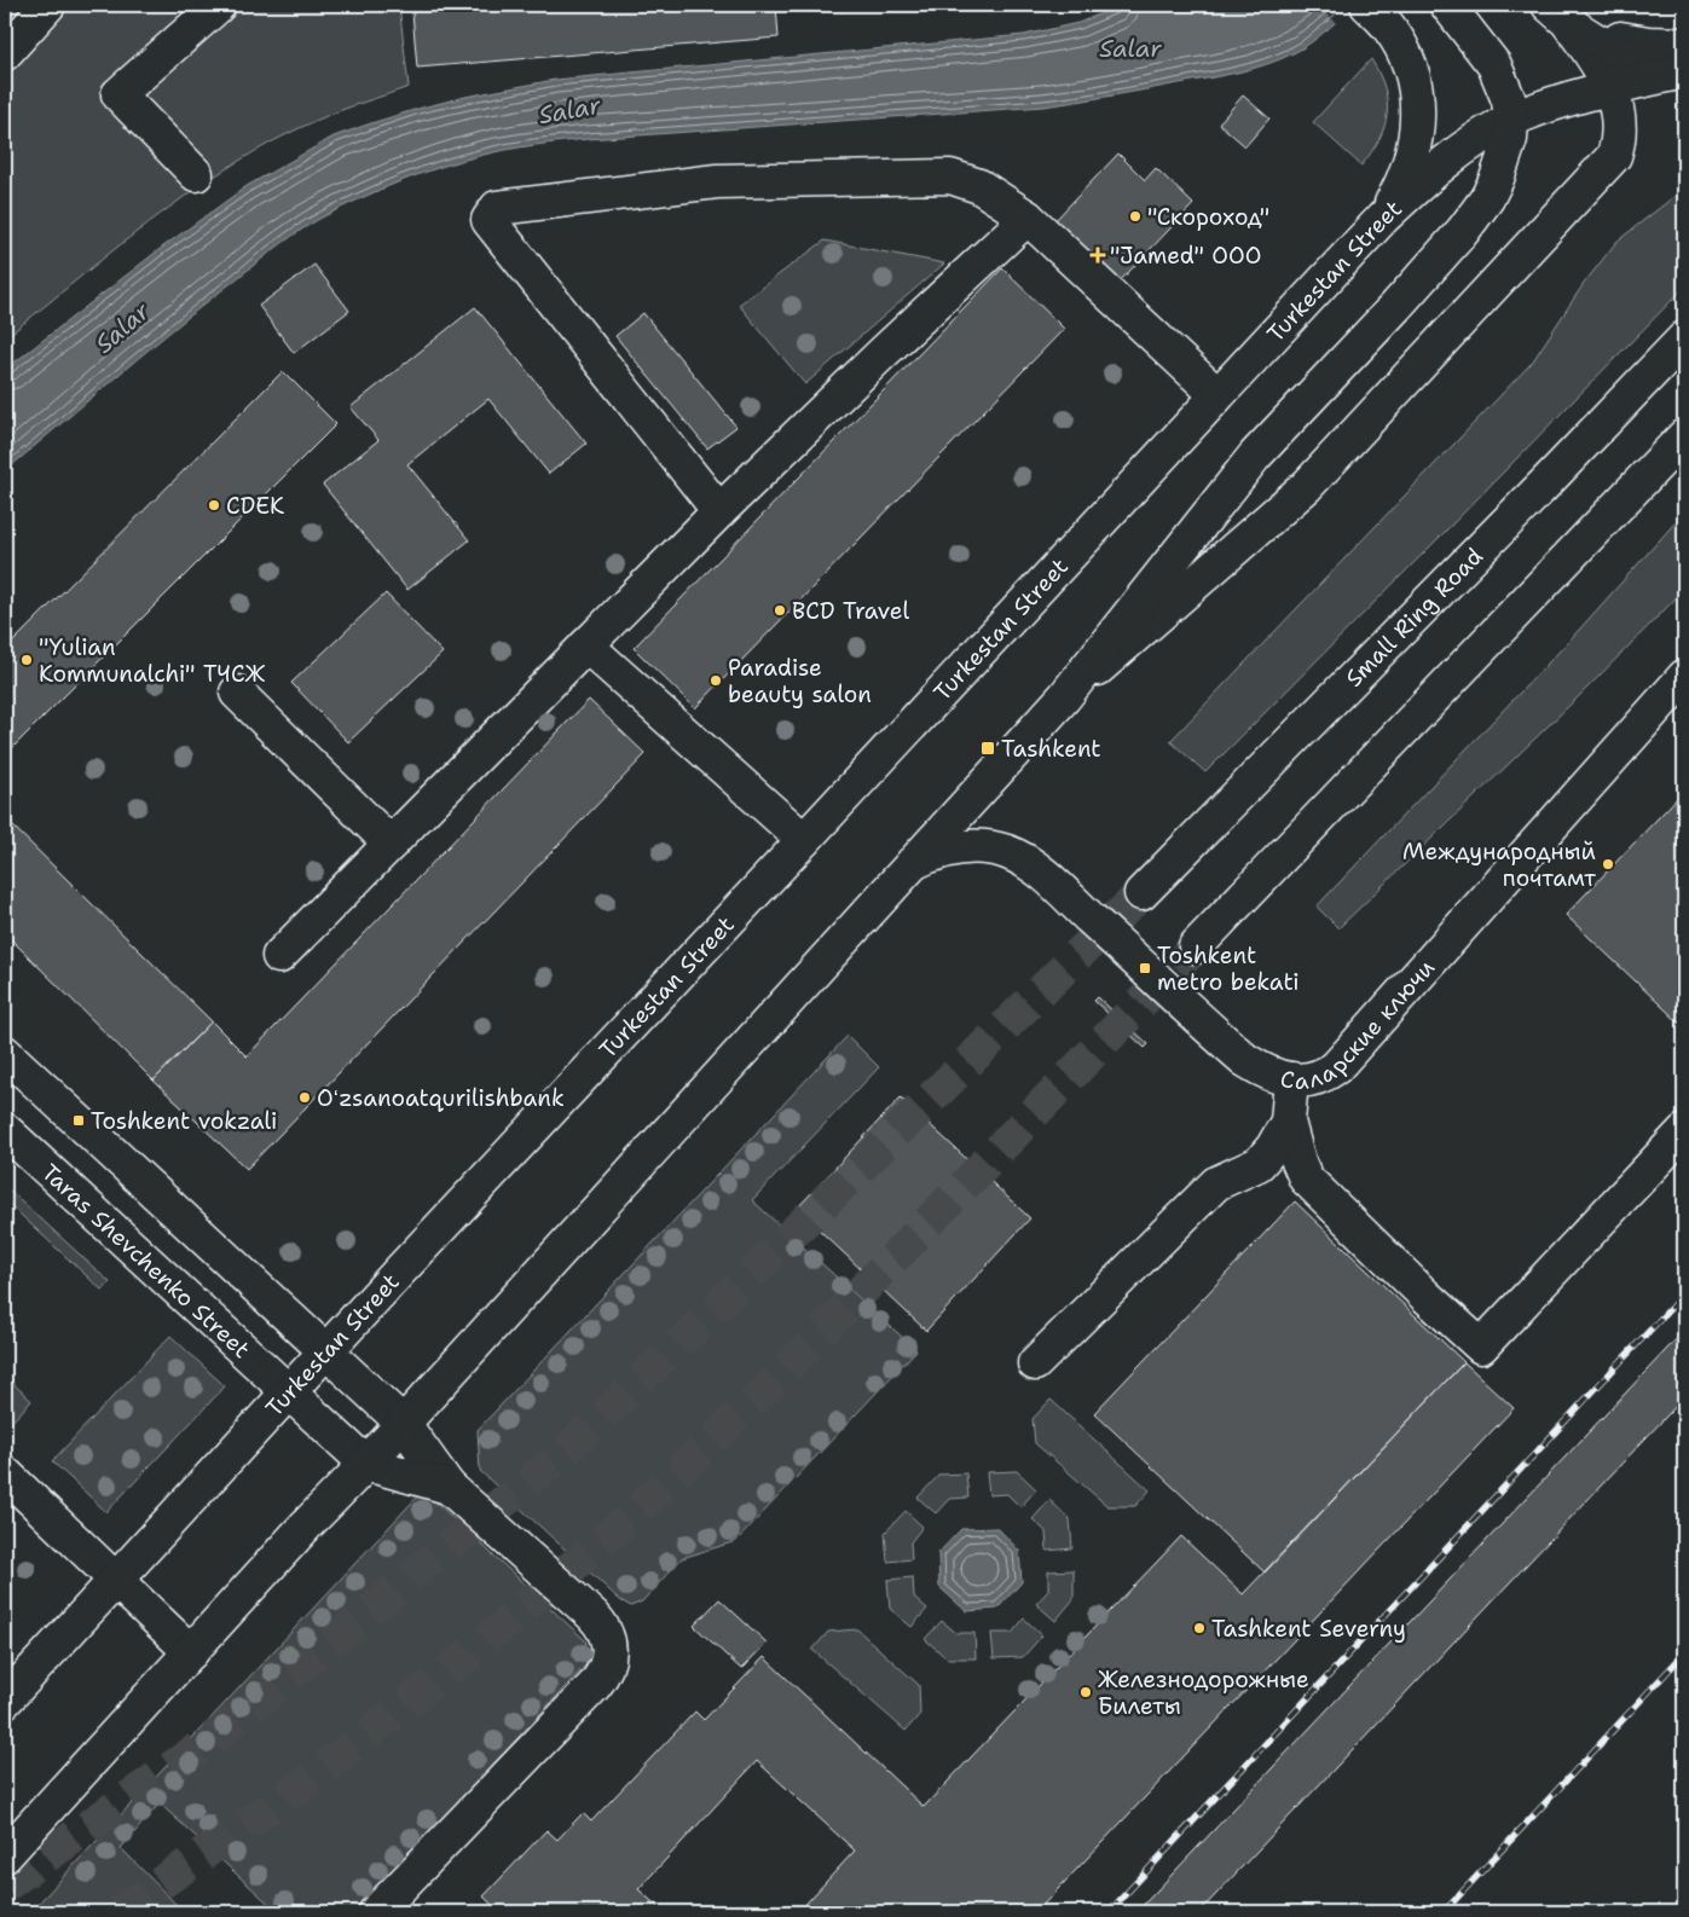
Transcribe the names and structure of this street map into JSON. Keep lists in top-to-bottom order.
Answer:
{
  "streets": {
    "main road": [
      "Turkestan Street",
      "Small Ring Road",
      "Саларские ключи",
      "Taras Shevchenko Street"
    ]
  },
  "crossings": [
    ["Turkestan Street", "Taras Shevchenko Street"]
  ],
  "water": ["Salar"],
  "places": {
    "other": [
      "\"Скороход\"",
      "CDEK",
      "BCD Travel",
      "\"Yulian Kommunalchi\" ТЧСЖ",
      "Paradise beauty salon",
      "Международный почтамт",
      "Oʻzsanoatqurilishbank",
      "Tashkent Severny",
      "Железнодорожные Билеты"
    ],
    "health": ["\"Jamed\" OOO"],
    "transit": ["Tashkent", "Toshkent metro bekati", "Toshkent vokzali"]
  }
}
